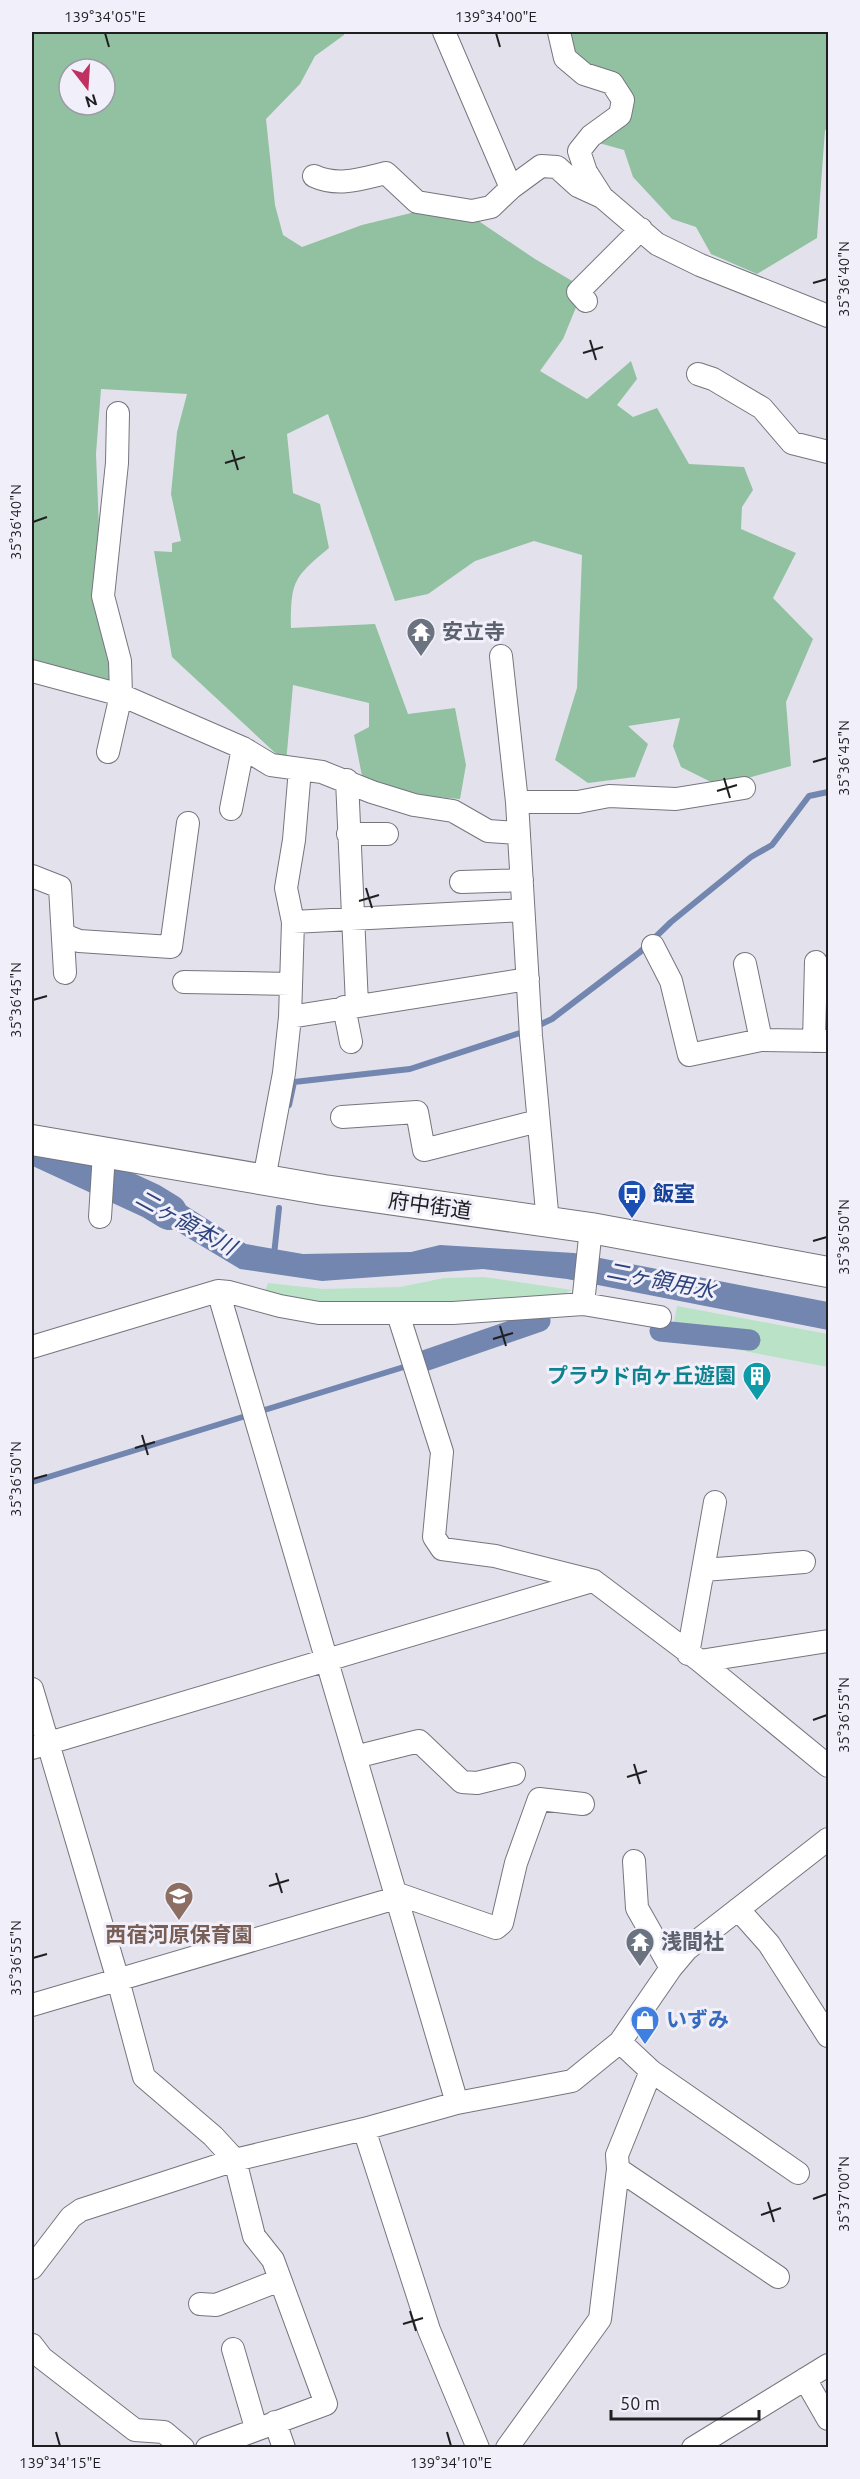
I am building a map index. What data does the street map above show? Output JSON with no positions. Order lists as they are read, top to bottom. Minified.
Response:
{"streets":{"main road":["府中街道"]},"water":["二ヶ領本川","二ヶ領用水"],"places":{"temple":["安立寺","浅間社"],"bus stop":["飯室"],"building":["プラウド向ヶ丘遊園"],"school or university":["西宿河原保育園"],"shop":["いずみ"]},"scale_bar":"50 m","north":"bottom","coordinates":["139°34'05\"E","139°34'00\"E","35°36'40\"N","35°36'45\"N","35°36'50\"N","35°36'55\"N","35°37'00\"N","139°34'15\"E","139°34'10\"E"]}
